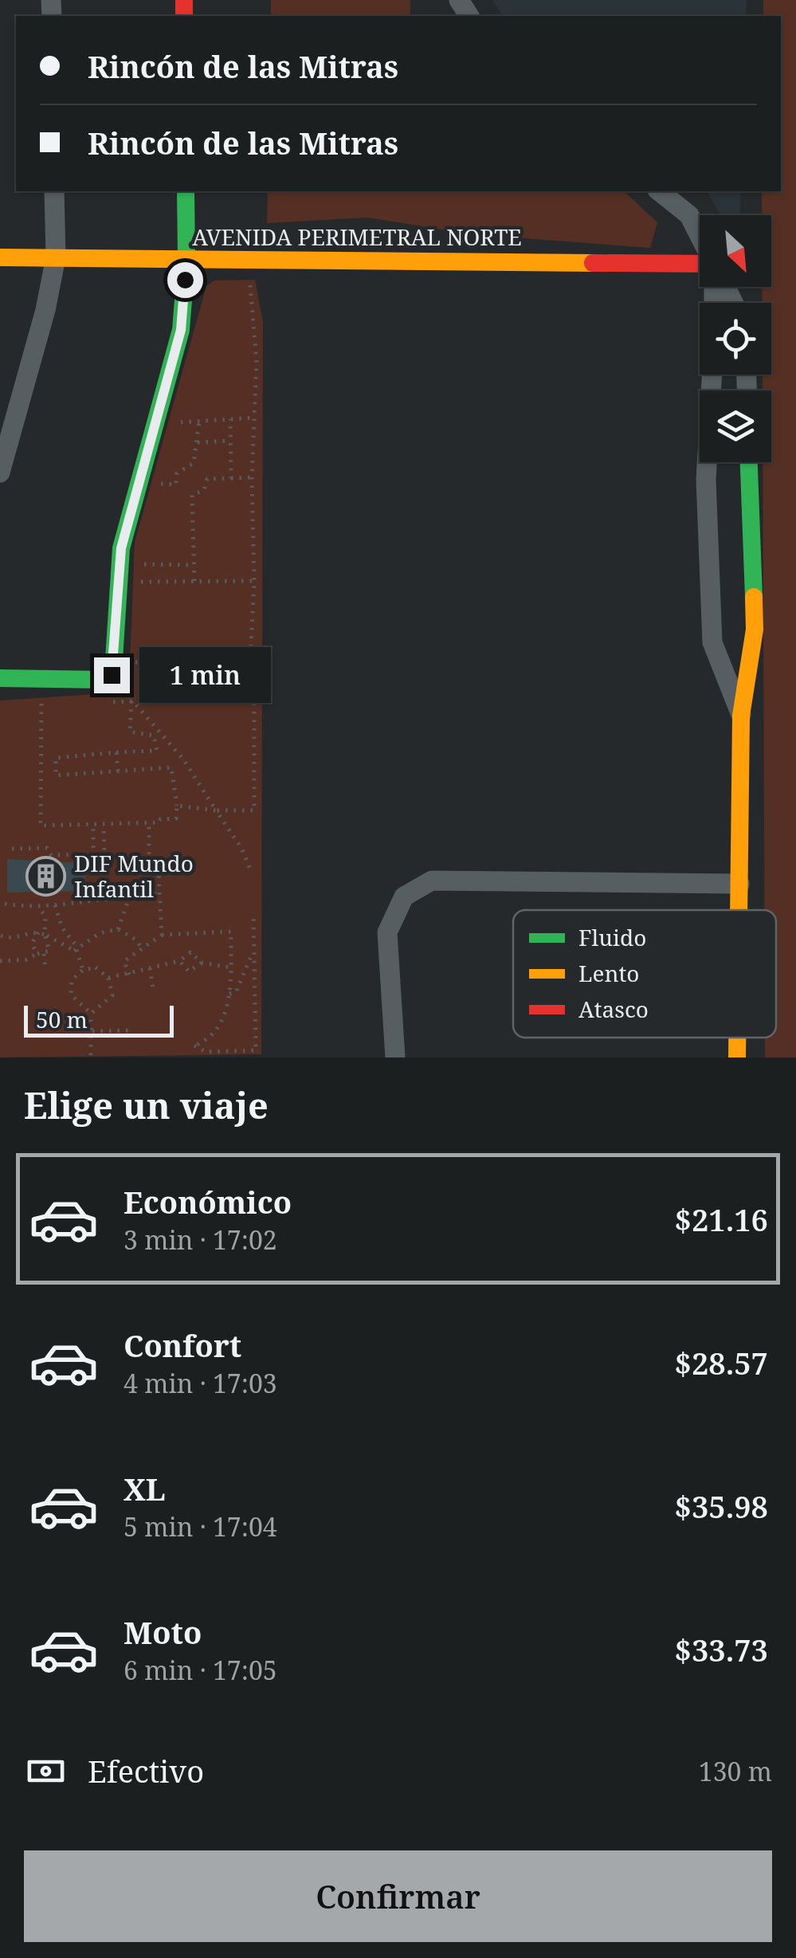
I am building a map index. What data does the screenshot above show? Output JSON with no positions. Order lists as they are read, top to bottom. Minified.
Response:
{"streets":{"street":["AVENIDA PERIMETRAL NORTE"]},"places":{"building":["DIF Mundo Infantil"]},"legend":["Fluido","Lento","Atasco"],"scale_bar":"50 m","north":"bottom right","page":{"banner":["Rincón de las Mitras","Rincón de las Mitras"],"bubble":"1 min","scale":"50 m","heading":"Elige un viaje","list":[{"name":"Económico","note":"3 min · 17:02","value":"$21.16"},{"name":"Confort","note":"4 min · 17:03","value":"$28.57"},{"name":"XL","note":"5 min · 17:04","value":"$35.98"},{"name":"Moto","note":"6 min · 17:05","value":"$33.73"}],"pay":["Efectivo","130 m"],"buttons":"Confirmar"}}
